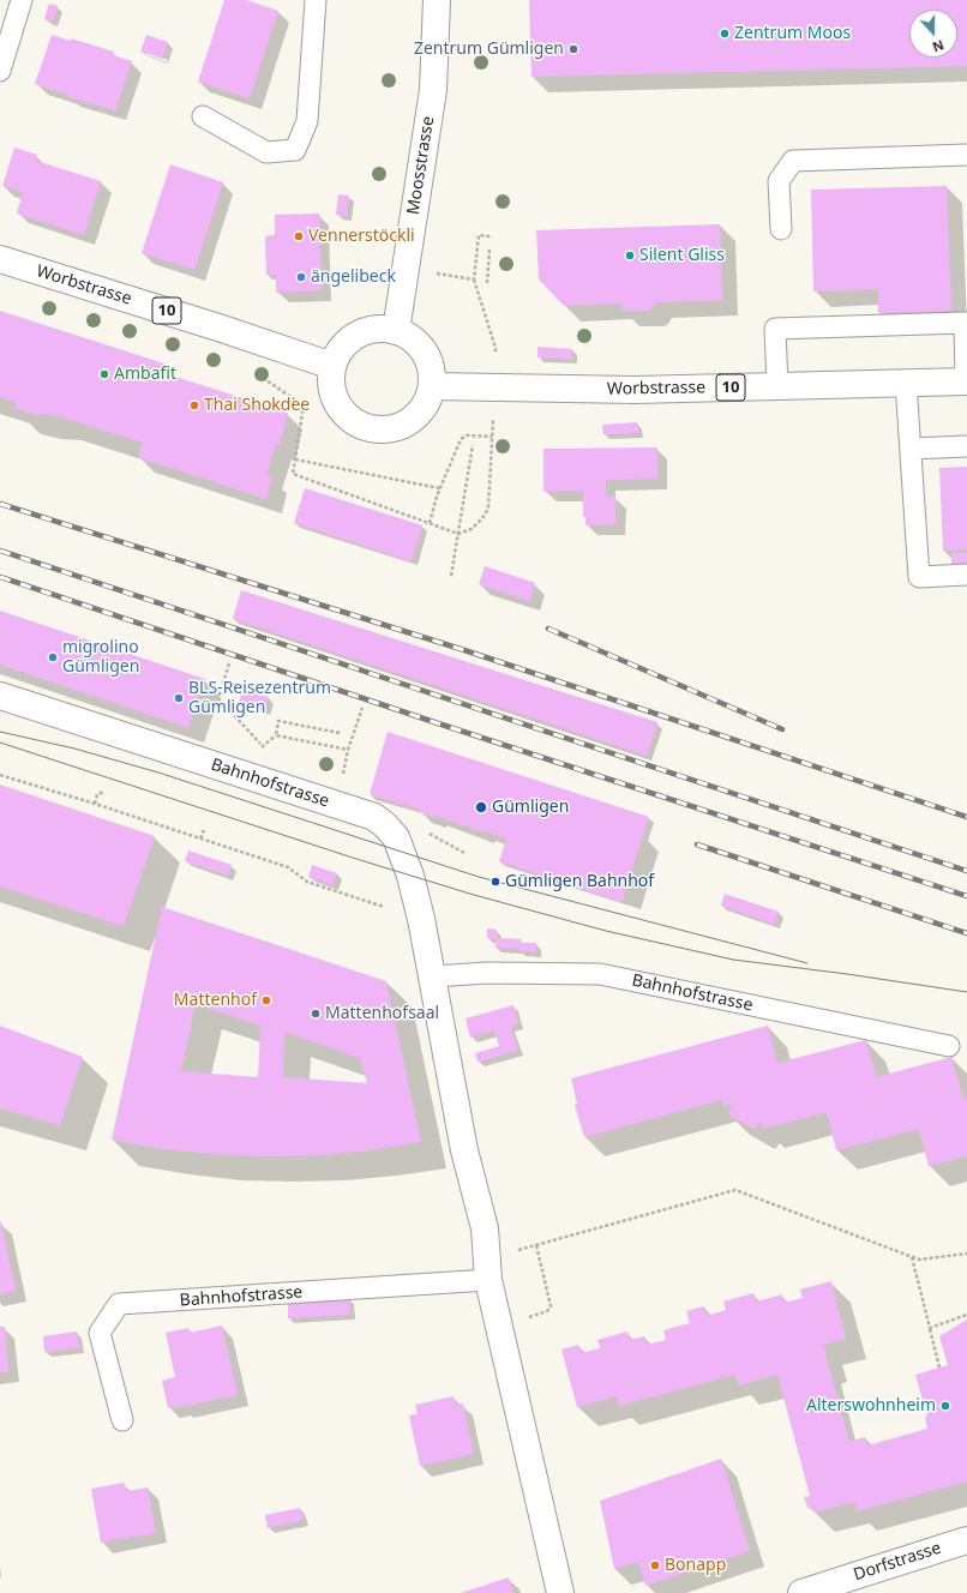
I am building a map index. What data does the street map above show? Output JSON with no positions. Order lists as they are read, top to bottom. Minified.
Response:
{"streets":{"street":["Moosstrasse","Worbstrasse","10","Bahnhofstrasse","Dorfstrasse"]},"crossings":[["Moosstrasse","Worbstrasse"]],"places":["Zentrum Moos","Zentrum Gümligen","Vennerstöckli","Silent Gliss","ängelibeck","Ambafit","Thai Shokdee","migrolino Gümligen","BLS-Reisezentrum Gümligen","Gümligen","Gümligen Bahnhof","Mattenhof","Mattenhofsaal","Alterswohnheim","Bonapp"],"north":"bottom"}
